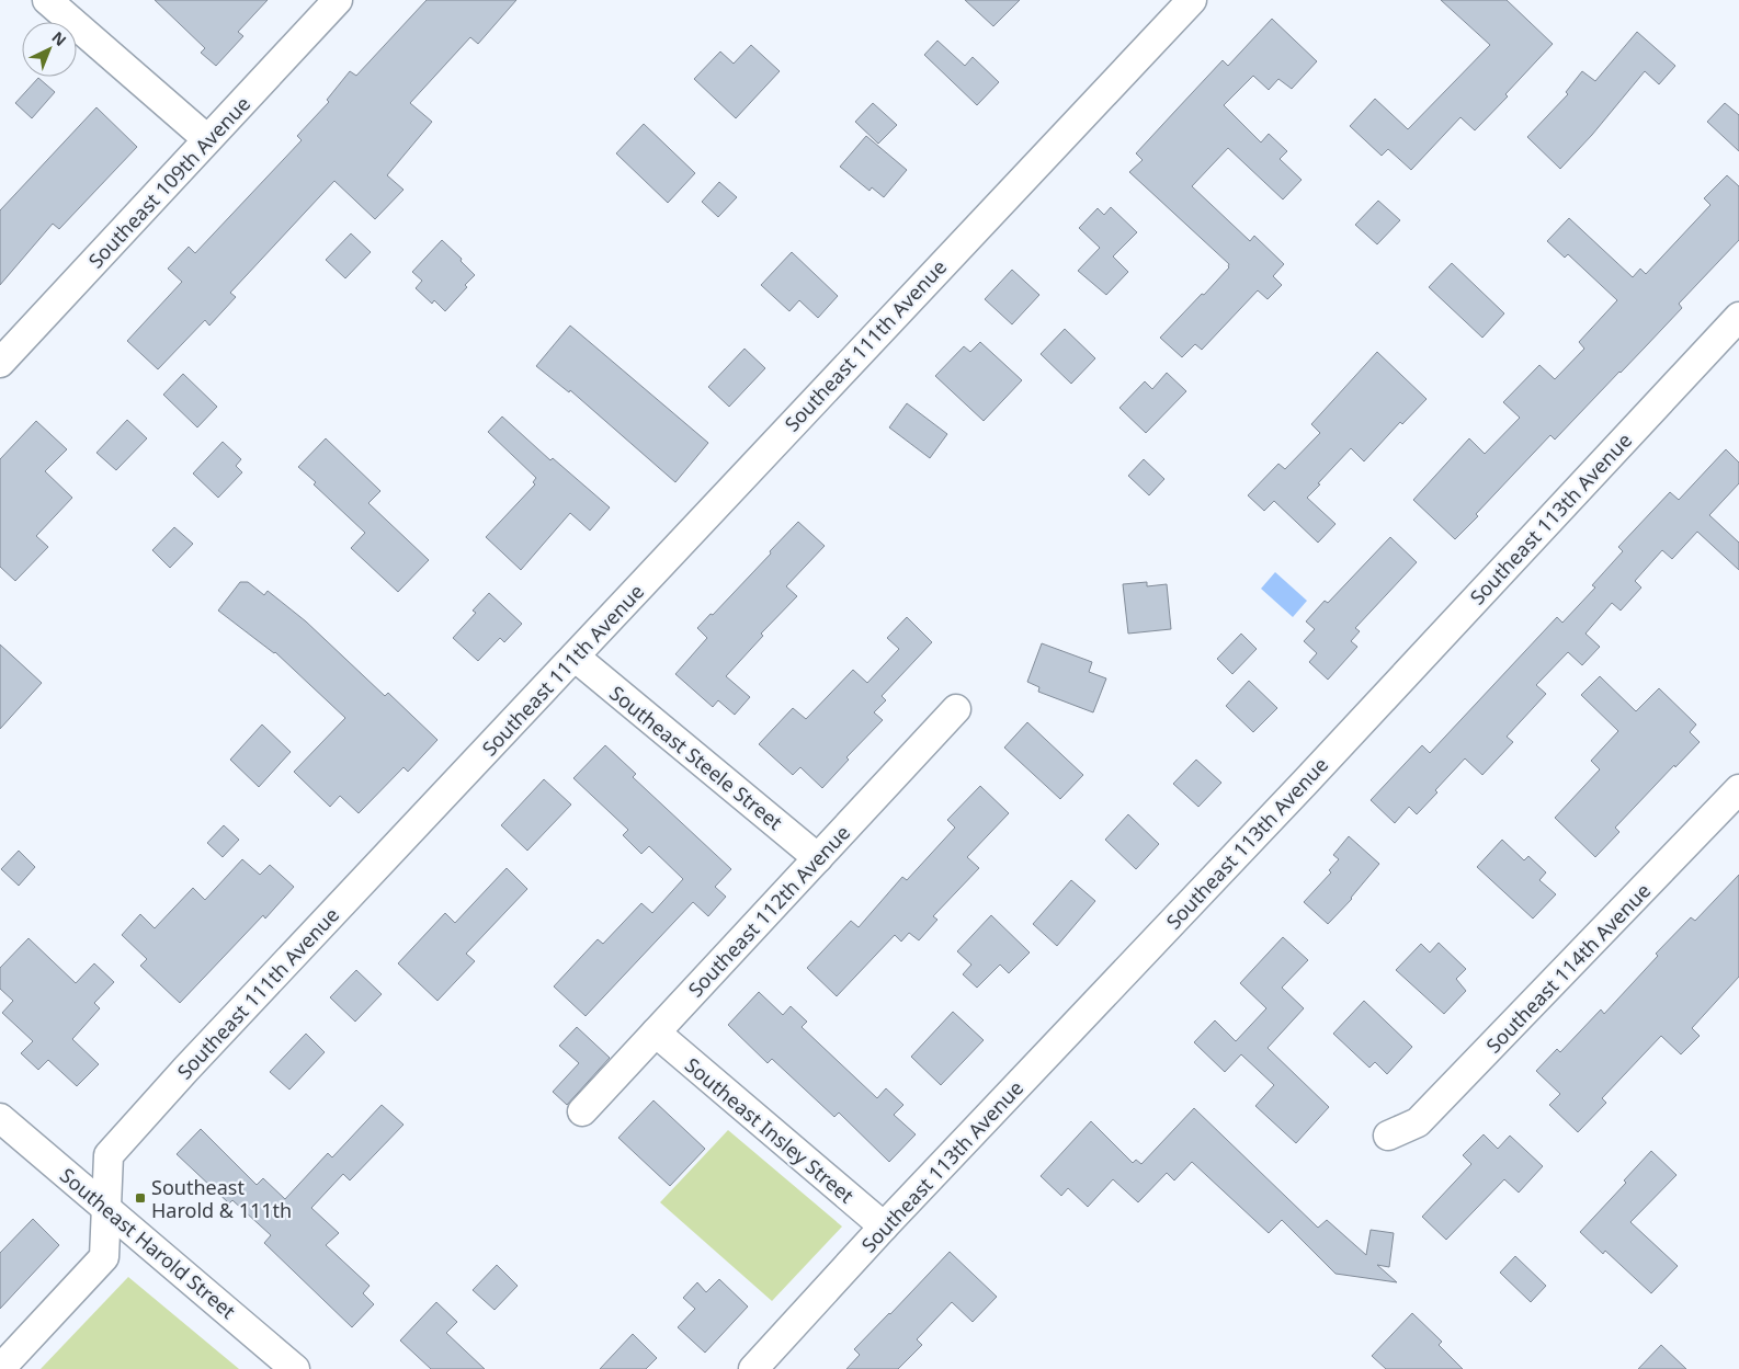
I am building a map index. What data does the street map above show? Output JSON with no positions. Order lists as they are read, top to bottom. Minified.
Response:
{"streets":{"street":["Southeast 109th Avenue","Southeast 111th Avenue","Southeast 113th Avenue","Southeast Steele Street","Southeast 112th Avenue","Southeast 114th Avenue","Southeast Insley Street","Southeast Harold Street"]},"crossings":[["Southeast 111th Avenue","Southeast Steele Street"],["Southeast 111th Avenue","Southeast Harold Street"],["Southeast 113th Avenue","Southeast Insley Street"],["Southeast Steele Street","Southeast 112th Avenue"],["Southeast 112th Avenue","Southeast Insley Street"]],"places":{"transit":["Southeast Harold & 111th"]},"north":"top right"}
